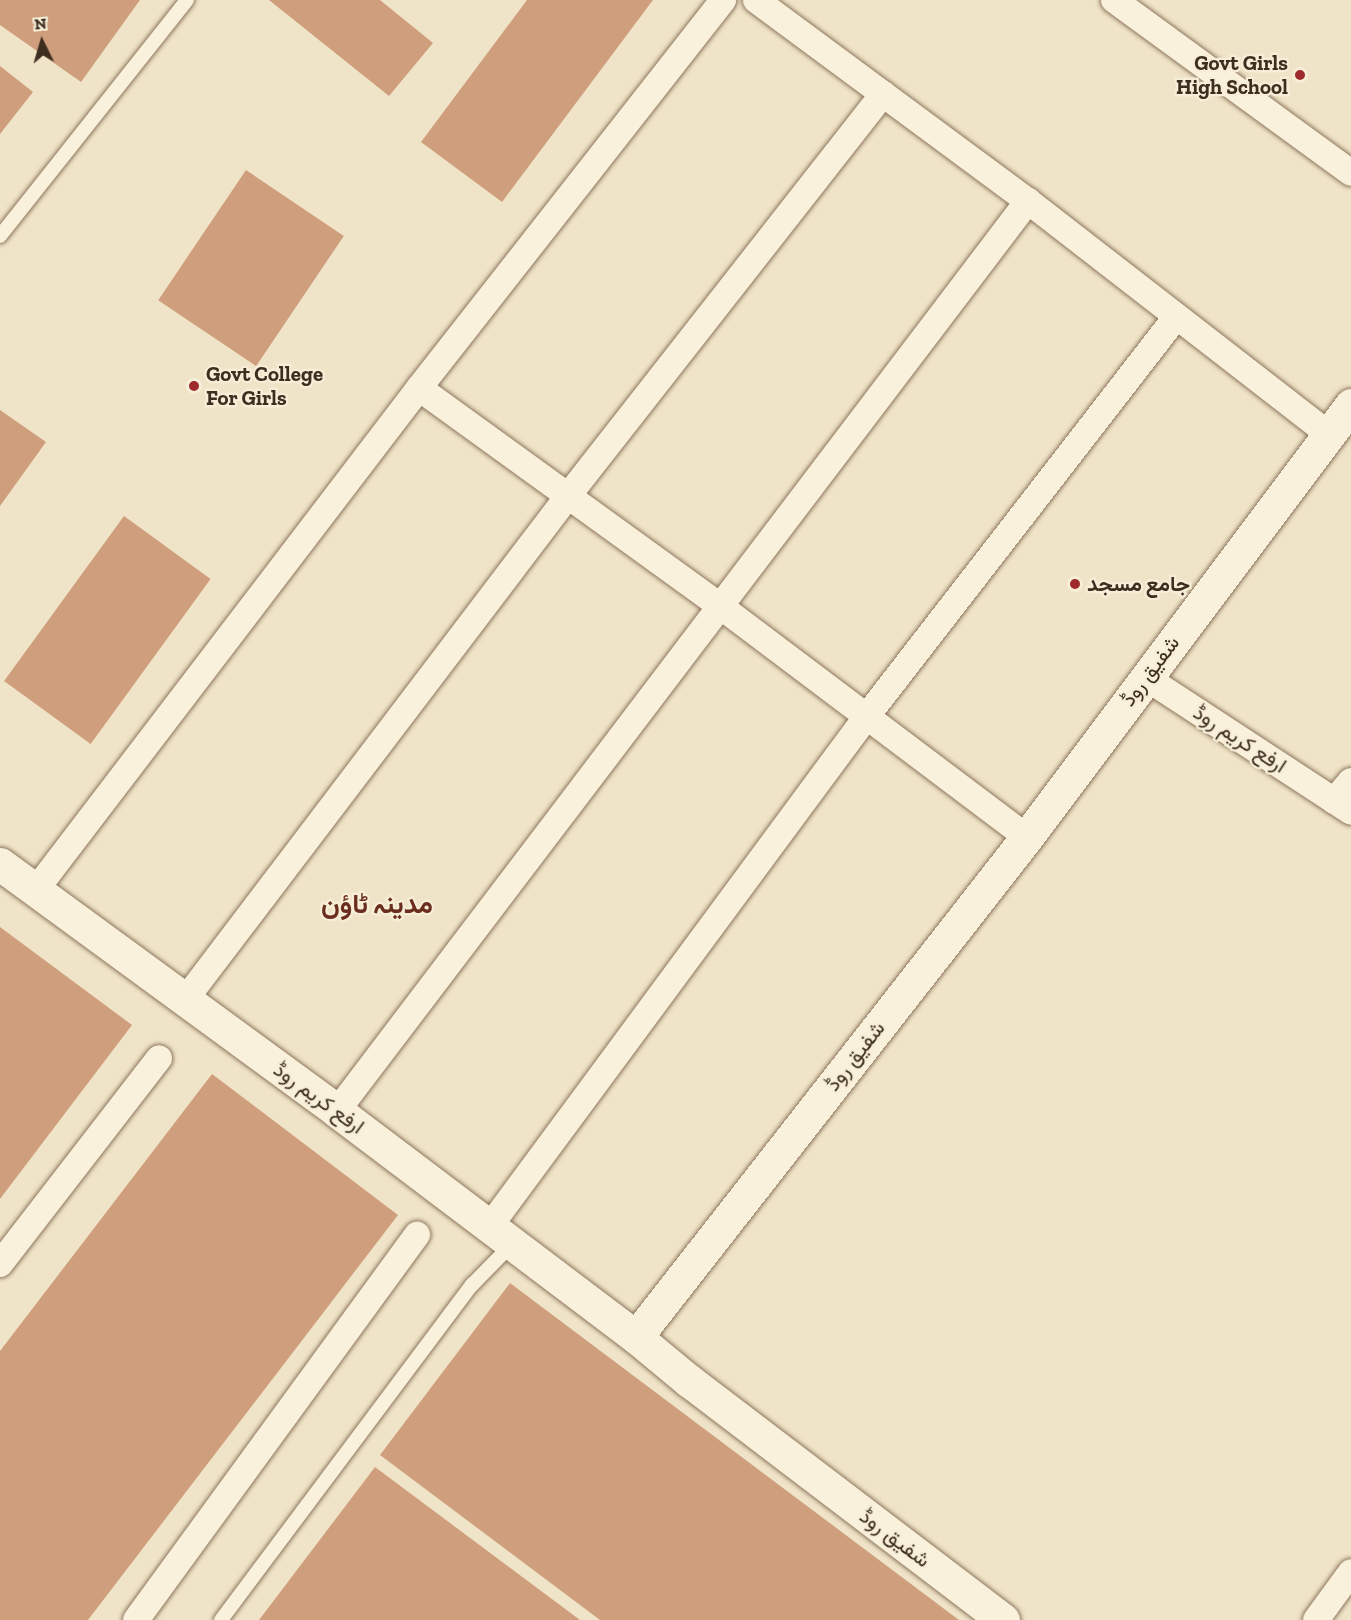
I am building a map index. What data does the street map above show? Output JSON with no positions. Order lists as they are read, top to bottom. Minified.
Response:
{"streets":{"street":["شفیق روڈ","ارفع کریم روڈ"]},"crossings":[["شفیق روڈ","ارفع کریم روڈ"]],"districts":["مدینہ ٹاؤن"],"places":["Govt Girls High School","Govt College For Girls","جامع مسجد"],"north":"top"}
